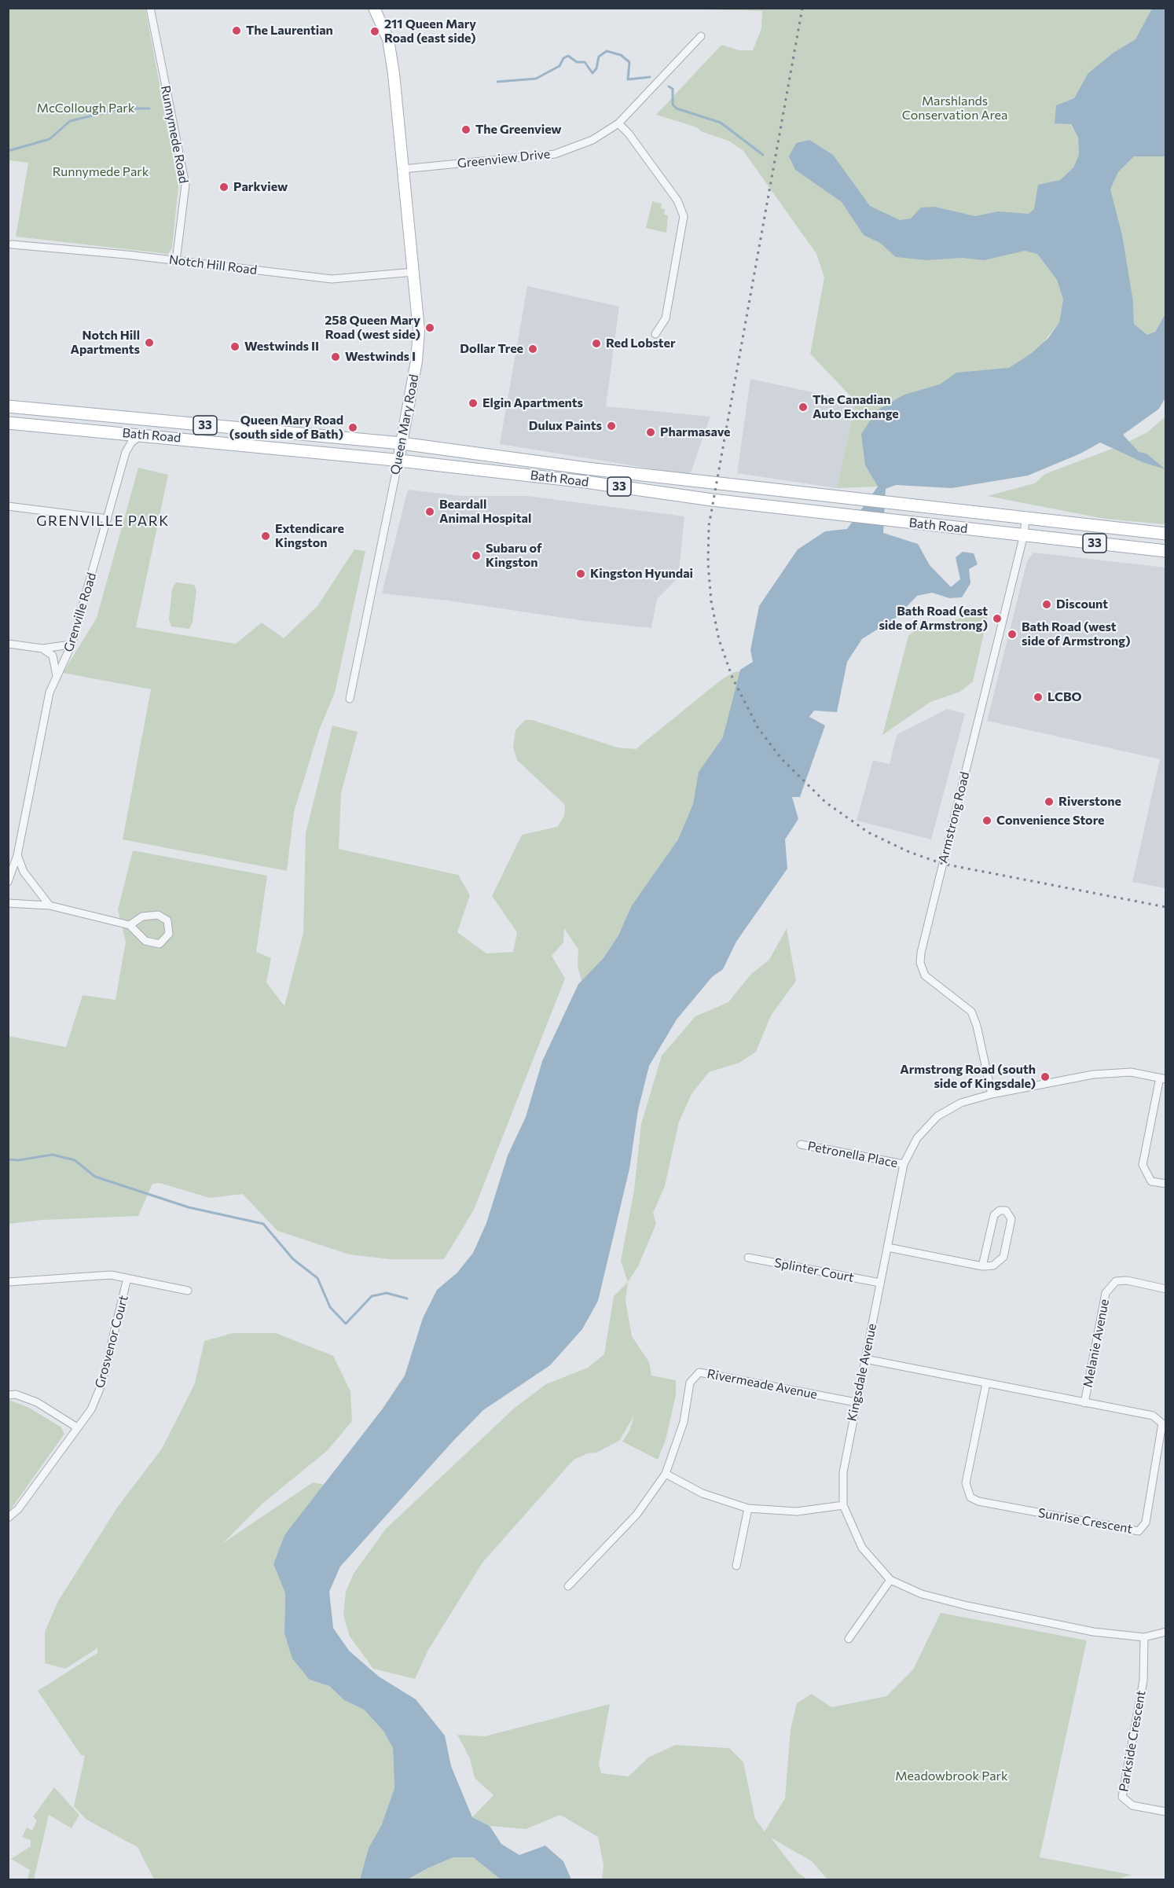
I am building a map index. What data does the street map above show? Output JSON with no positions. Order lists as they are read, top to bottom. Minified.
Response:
{"streets":{"main road":["33","Bath Road"],"street":["Runnymede Road","Greenview Drive","Notch Hill Road","Queen Mary Road","Grenville Road","Armstrong Road","Petronella Place","Splinter Court","Grosvenor Court","Melanie Avenue","Kingsdale Avenue","Rivermeade Avenue","Sunrise Crescent","Parkside Crescent"]},"crossings":[["Runnymede Road","Notch Hill Road"],["Greenview Drive","Queen Mary Road"],["Notch Hill Road","Queen Mary Road"],["Queen Mary Road","Bath Road"],["Bath Road","Grenville Road"],["Bath Road","Armstrong Road"],["Armstrong Road","Kingsdale Avenue"],["Petronella Place","Kingsdale Avenue"],["Splinter Court","Kingsdale Avenue"],["Melanie Avenue","Sunrise Crescent"],["Kingsdale Avenue","Rivermeade Avenue"],["Kingsdale Avenue","Sunrise Crescent"],["Kingsdale Avenue","Parkside Crescent"]],"districts":["GRENVILLE PARK"],"parks":["Marshlands Conservation Area","McCollough Park","Runnymede Park","Meadowbrook Park"],"places":["The Laurentian","211 Queen Mary Road (east side)","The Greenview","Parkview","258 Queen Mary Road (west side)","Notch Hill Apartments","Red Lobster","Westwinds II","Dollar Tree","Westwinds I","Elgin Apartments","The Canadian Auto Exchange","Dulux Paints","Queen Mary Road (south side of Bath)","Pharmasave","Beardall Animal Hospital","Extendicare Kingston","Subaru of Kingston","Kingston Hyundai","Discount","Bath Road (east side of Armstrong)","Bath Road (west side of Armstrong)","LCBO","Riverstone","Convenience Store","Armstrong Road (south side of Kingsdale)"]}
